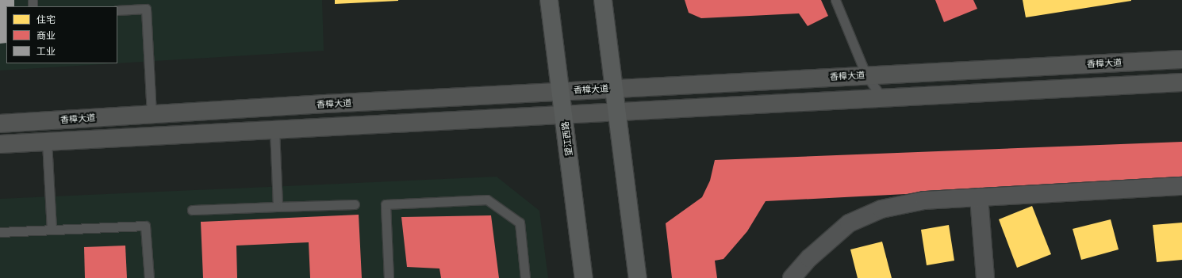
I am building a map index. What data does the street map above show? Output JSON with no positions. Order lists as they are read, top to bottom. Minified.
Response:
{"streets":{"main road":["香樟大道","望江西路"]},"crossings":[["香樟大道","望江西路"]],"legend":["住宅","商业","工业"]}
